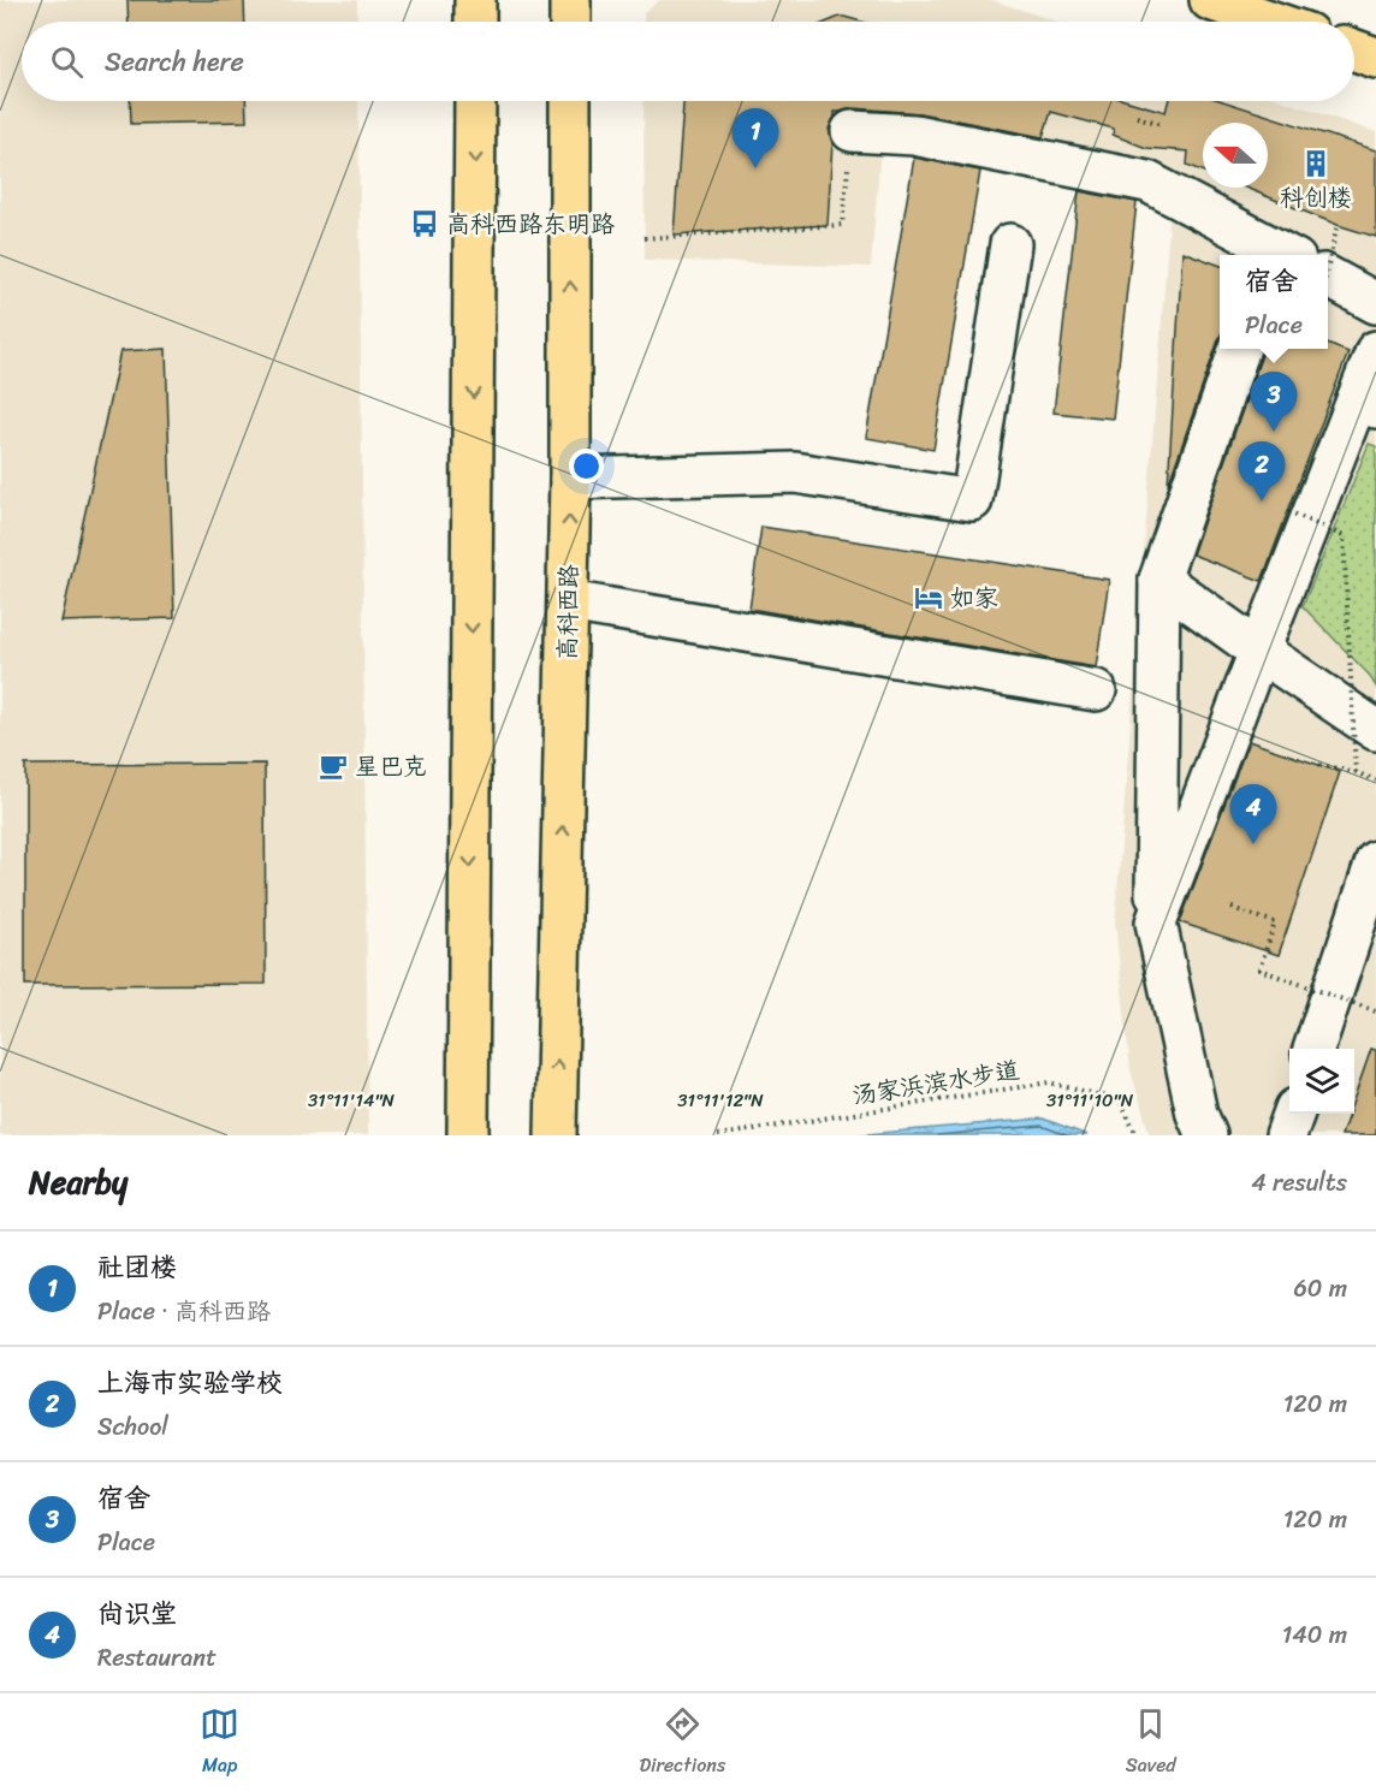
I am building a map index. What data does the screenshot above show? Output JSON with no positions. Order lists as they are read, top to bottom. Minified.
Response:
{"streets":{"main road":["高科西路"],"path":["汤家浜滨水步道"]},"places":{"building":["科创楼"],"bus stop":["高科西路东明路"],"hotel":["如家"],"cafe":["星巴克"]},"north":"left","page":{"search":"Search here","pins":["1","3","2","4"],"popup":["宿舍","Place"],"heading":["Nearby","4 results"],"list":[{"mark":"1","name":"社团楼","note":"Place · 高科西路","value":"60 m"},{"mark":"2","name":"上海市实验学校","note":"School","value":"120 m"},{"mark":"3","name":"宿舍","note":"Place","value":"120 m"},{"mark":"4","name":"尚识堂","note":"Restaurant","value":"140 m"}],"nav":["Map","Directions","Saved"]},"coordinates":["31°11'14\"N","31°11'12\"N","31°11'10\"N"]}
